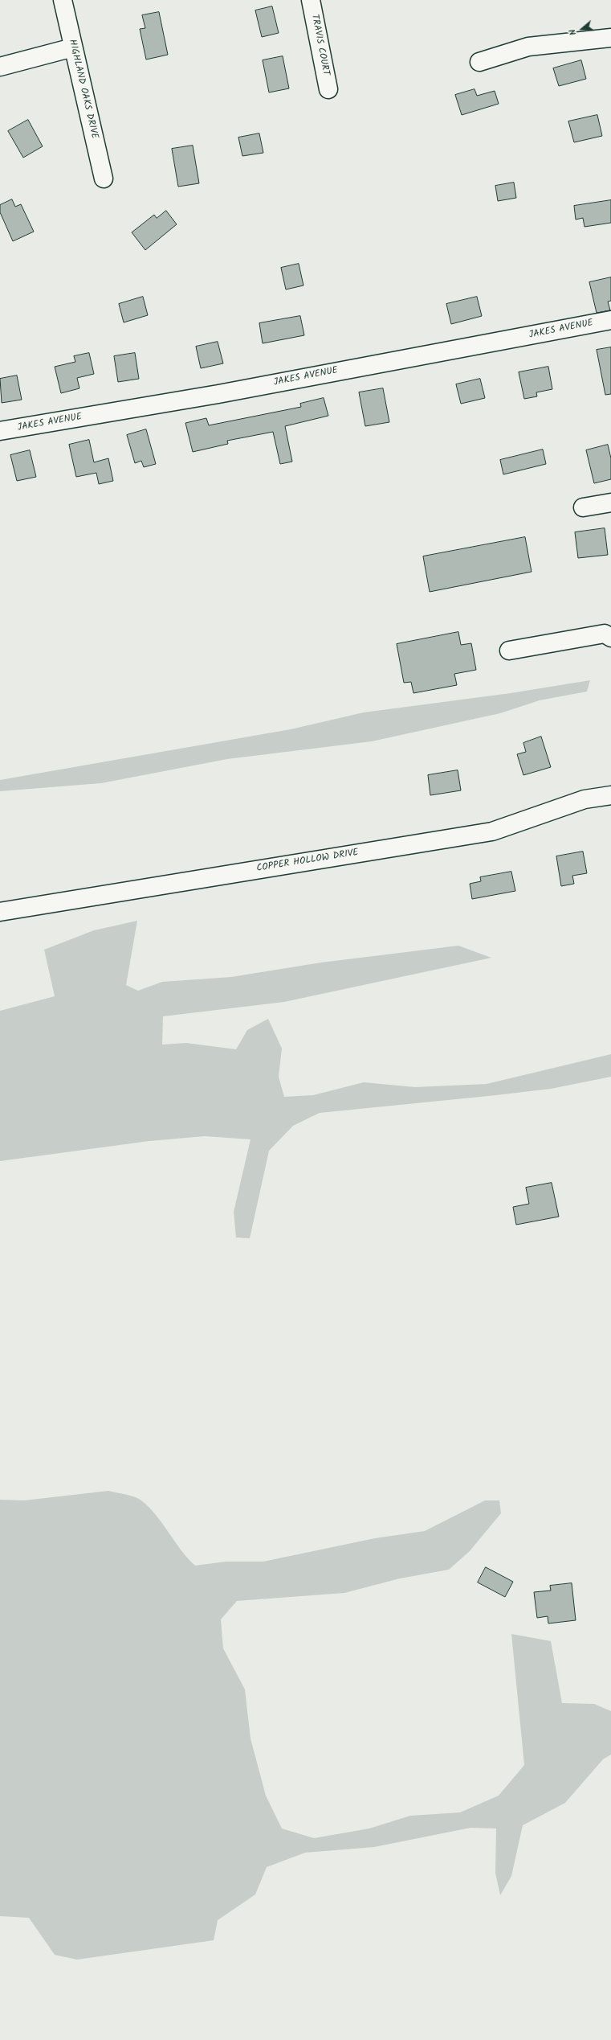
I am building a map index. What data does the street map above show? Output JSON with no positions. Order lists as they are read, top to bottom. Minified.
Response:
{"streets":{"street":["TRAVIS COURT","HIGHLAND OAKS DRIVE","JAKES AVENUE","COPPER HOLLOW DRIVE"]},"north":"left"}
